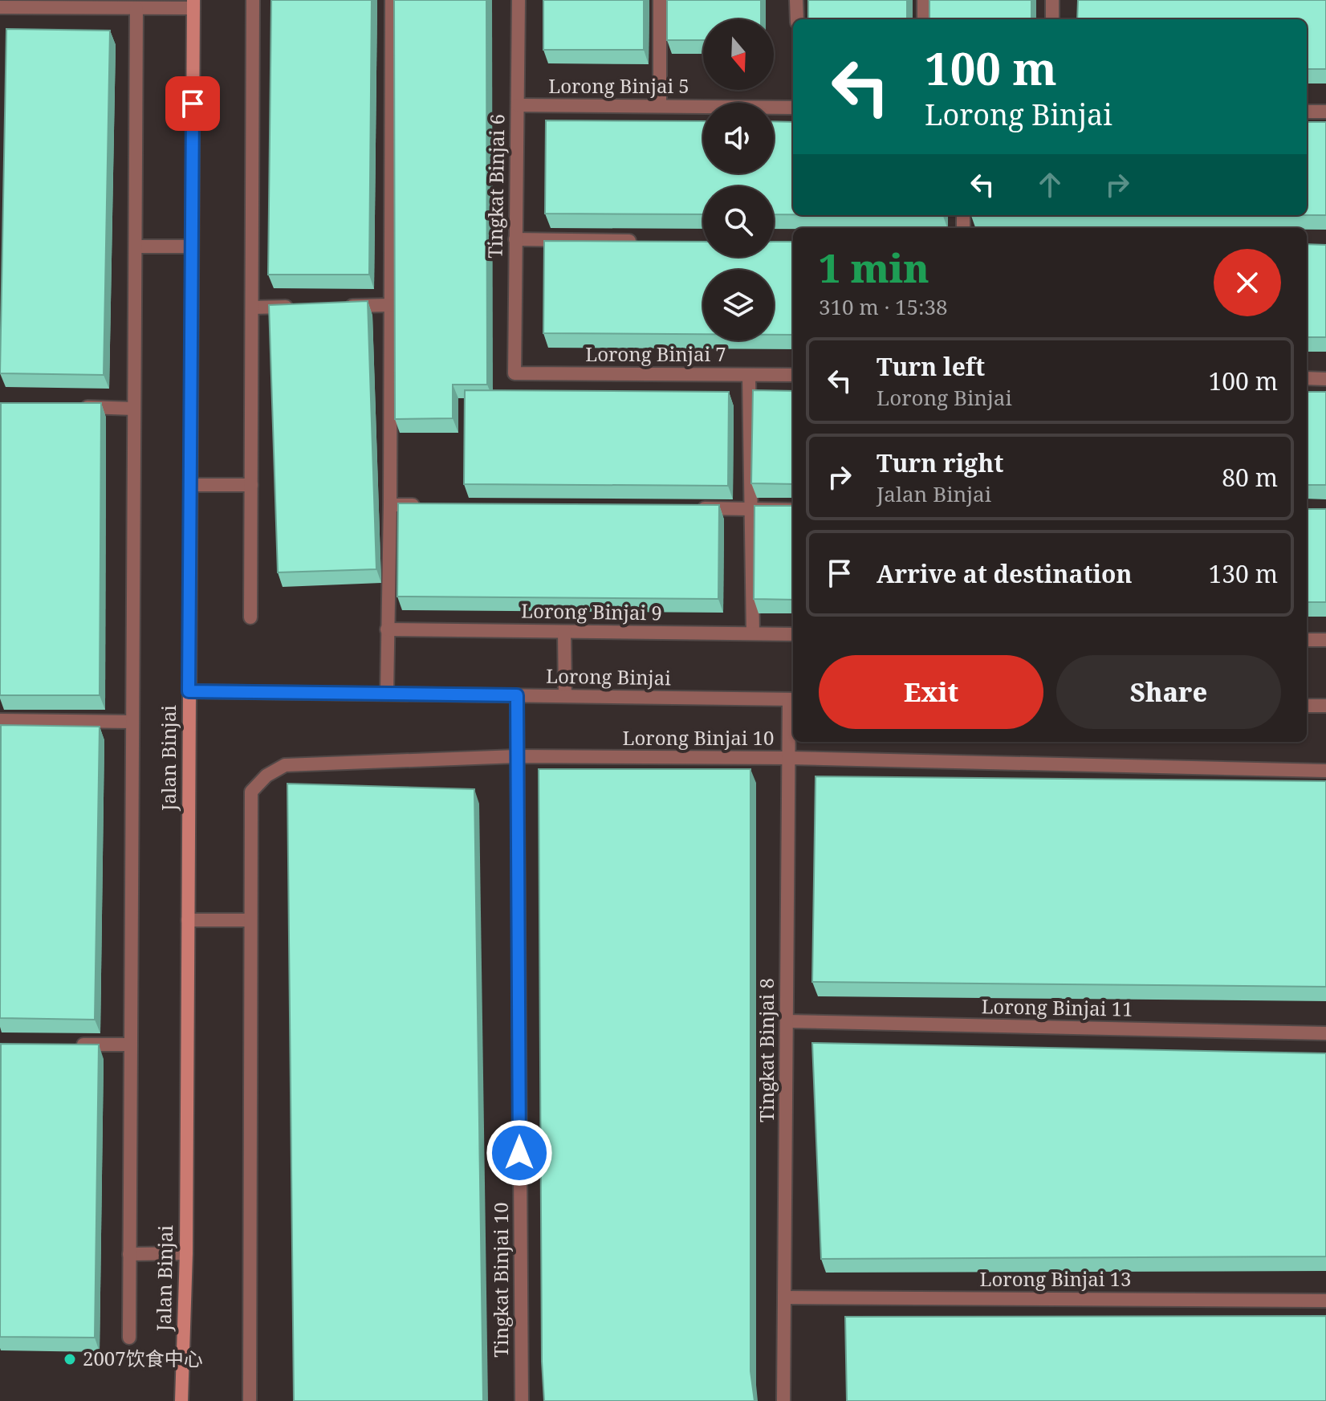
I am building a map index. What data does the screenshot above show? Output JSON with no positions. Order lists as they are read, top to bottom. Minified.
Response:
{"streets":{"street":["Lorong Binjai 5","Tingkat Binjai 6","Lorong Binjai 7","Lorong Binjai 9","Lorong Binjai","Lorong Binjai 10","Jalan Binjai","Lorong Binjai 11","Tingkat Binjai 8","Tingkat Binjai 10","Lorong Binjai 13"]},"crossings":[["Lorong Binjai 5","Tingkat Binjai 6"],["Tingkat Binjai 6","Lorong Binjai 7"],["Lorong Binjai","Jalan Binjai"],["Lorong Binjai","Tingkat Binjai 8"],["Lorong Binjai","Tingkat Binjai 10"],["Lorong Binjai 10","Tingkat Binjai 8"],["Lorong Binjai 10","Tingkat Binjai 10"],["Lorong Binjai 11","Tingkat Binjai 8"],["Tingkat Binjai 8","Lorong Binjai 13"]],"places":["2007饮食中心"],"north":"bottom","page":{"turn":["100 m","Lorong Binjai"],"heading":["1 min","310 m · 15:38"],"list":[{"name":"Turn left","note":"Lorong Binjai","value":"100 m"},{"name":"Turn right","note":"Jalan Binjai","value":"80 m"},{"name":"Arrive at destination","value":"130 m"}],"buttons":["Exit","Share"]}}
